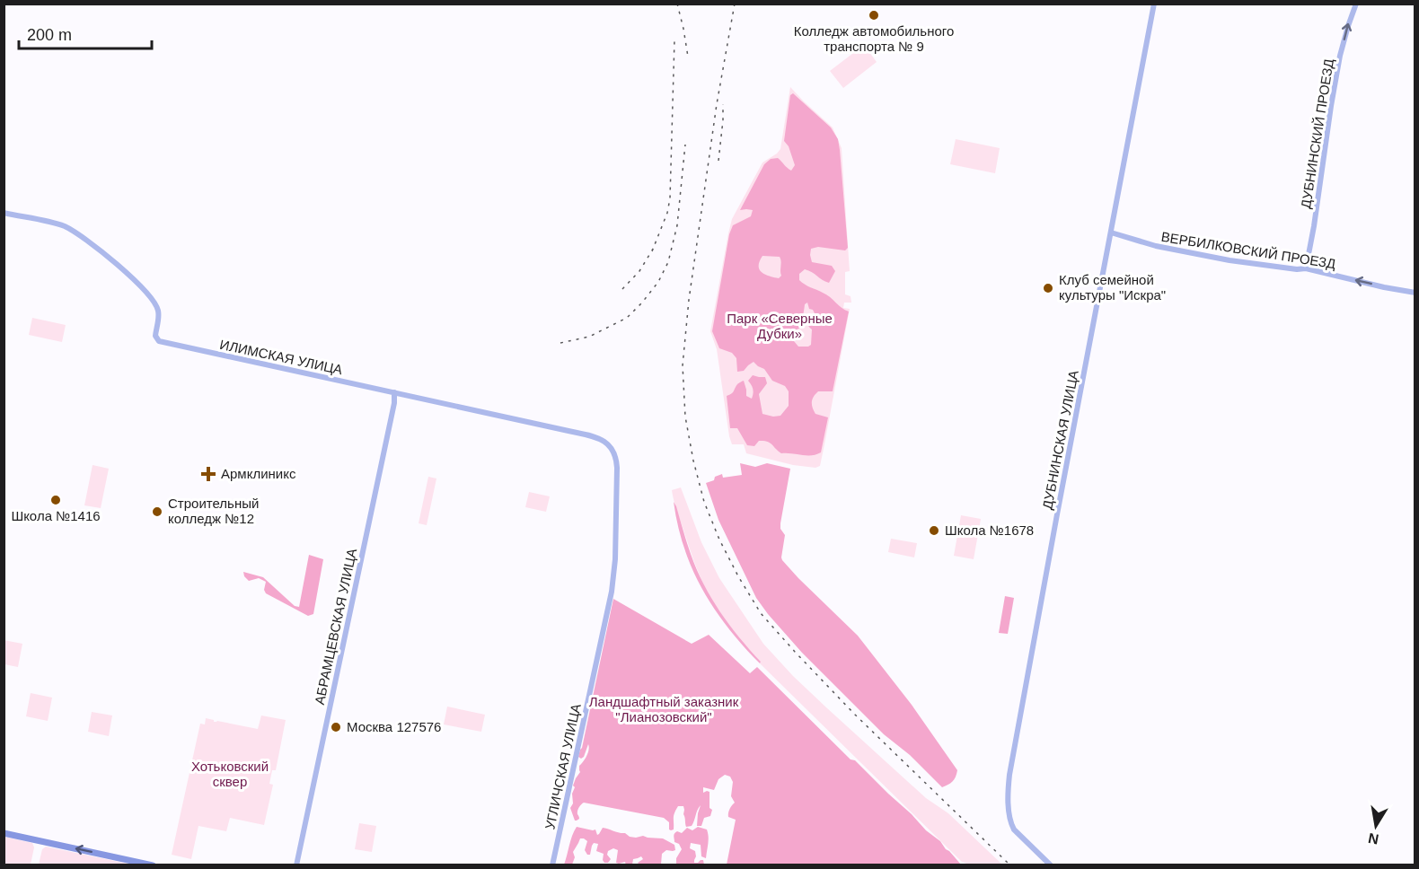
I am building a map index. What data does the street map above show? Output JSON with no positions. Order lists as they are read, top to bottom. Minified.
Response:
{"streets":{"street":["ДУБНИНСКИЙ ПРОЕЗД","ВЕРБИЛКОВСКИЙ ПРОЕЗД","ИЛИМСКАЯ УЛИЦА","ДУБНИНСКАЯ УЛИЦА","АБРАМЦЕВСКАЯ УЛИЦА","УГЛИЧСКАЯ УЛИЦА"]},"crossings":[["ДУБНИНСКИЙ ПРОЕЗД","ВЕРБИЛКОВСКИЙ ПРОЕЗД"],["ВЕРБИЛКОВСКИЙ ПРОЕЗД","ДУБНИНСКАЯ УЛИЦА"],["ИЛИМСКАЯ УЛИЦА","АБРАМЦЕВСКАЯ УЛИЦА"],["ИЛИМСКАЯ УЛИЦА","УГЛИЧСКАЯ УЛИЦА"]],"one_way":["ДУБНИНСКИЙ ПРОЕЗД","ВЕРБИЛКОВСКИЙ ПРОЕЗД"],"parks":["Парк «Северные Дубки»","Ландшафтный заказник \"Лианозовский\"","Хотьковский сквер"],"places":{"other":["Колледж автомобильного транспорта № 9","Клуб семейной культуры \"Искра\"","Школа №1416","Строительный колледж №12","Школа №1678","Москва 127576"],"health":["Армклиникс"]},"scale_bar":"200 m","north":"bottom"}
